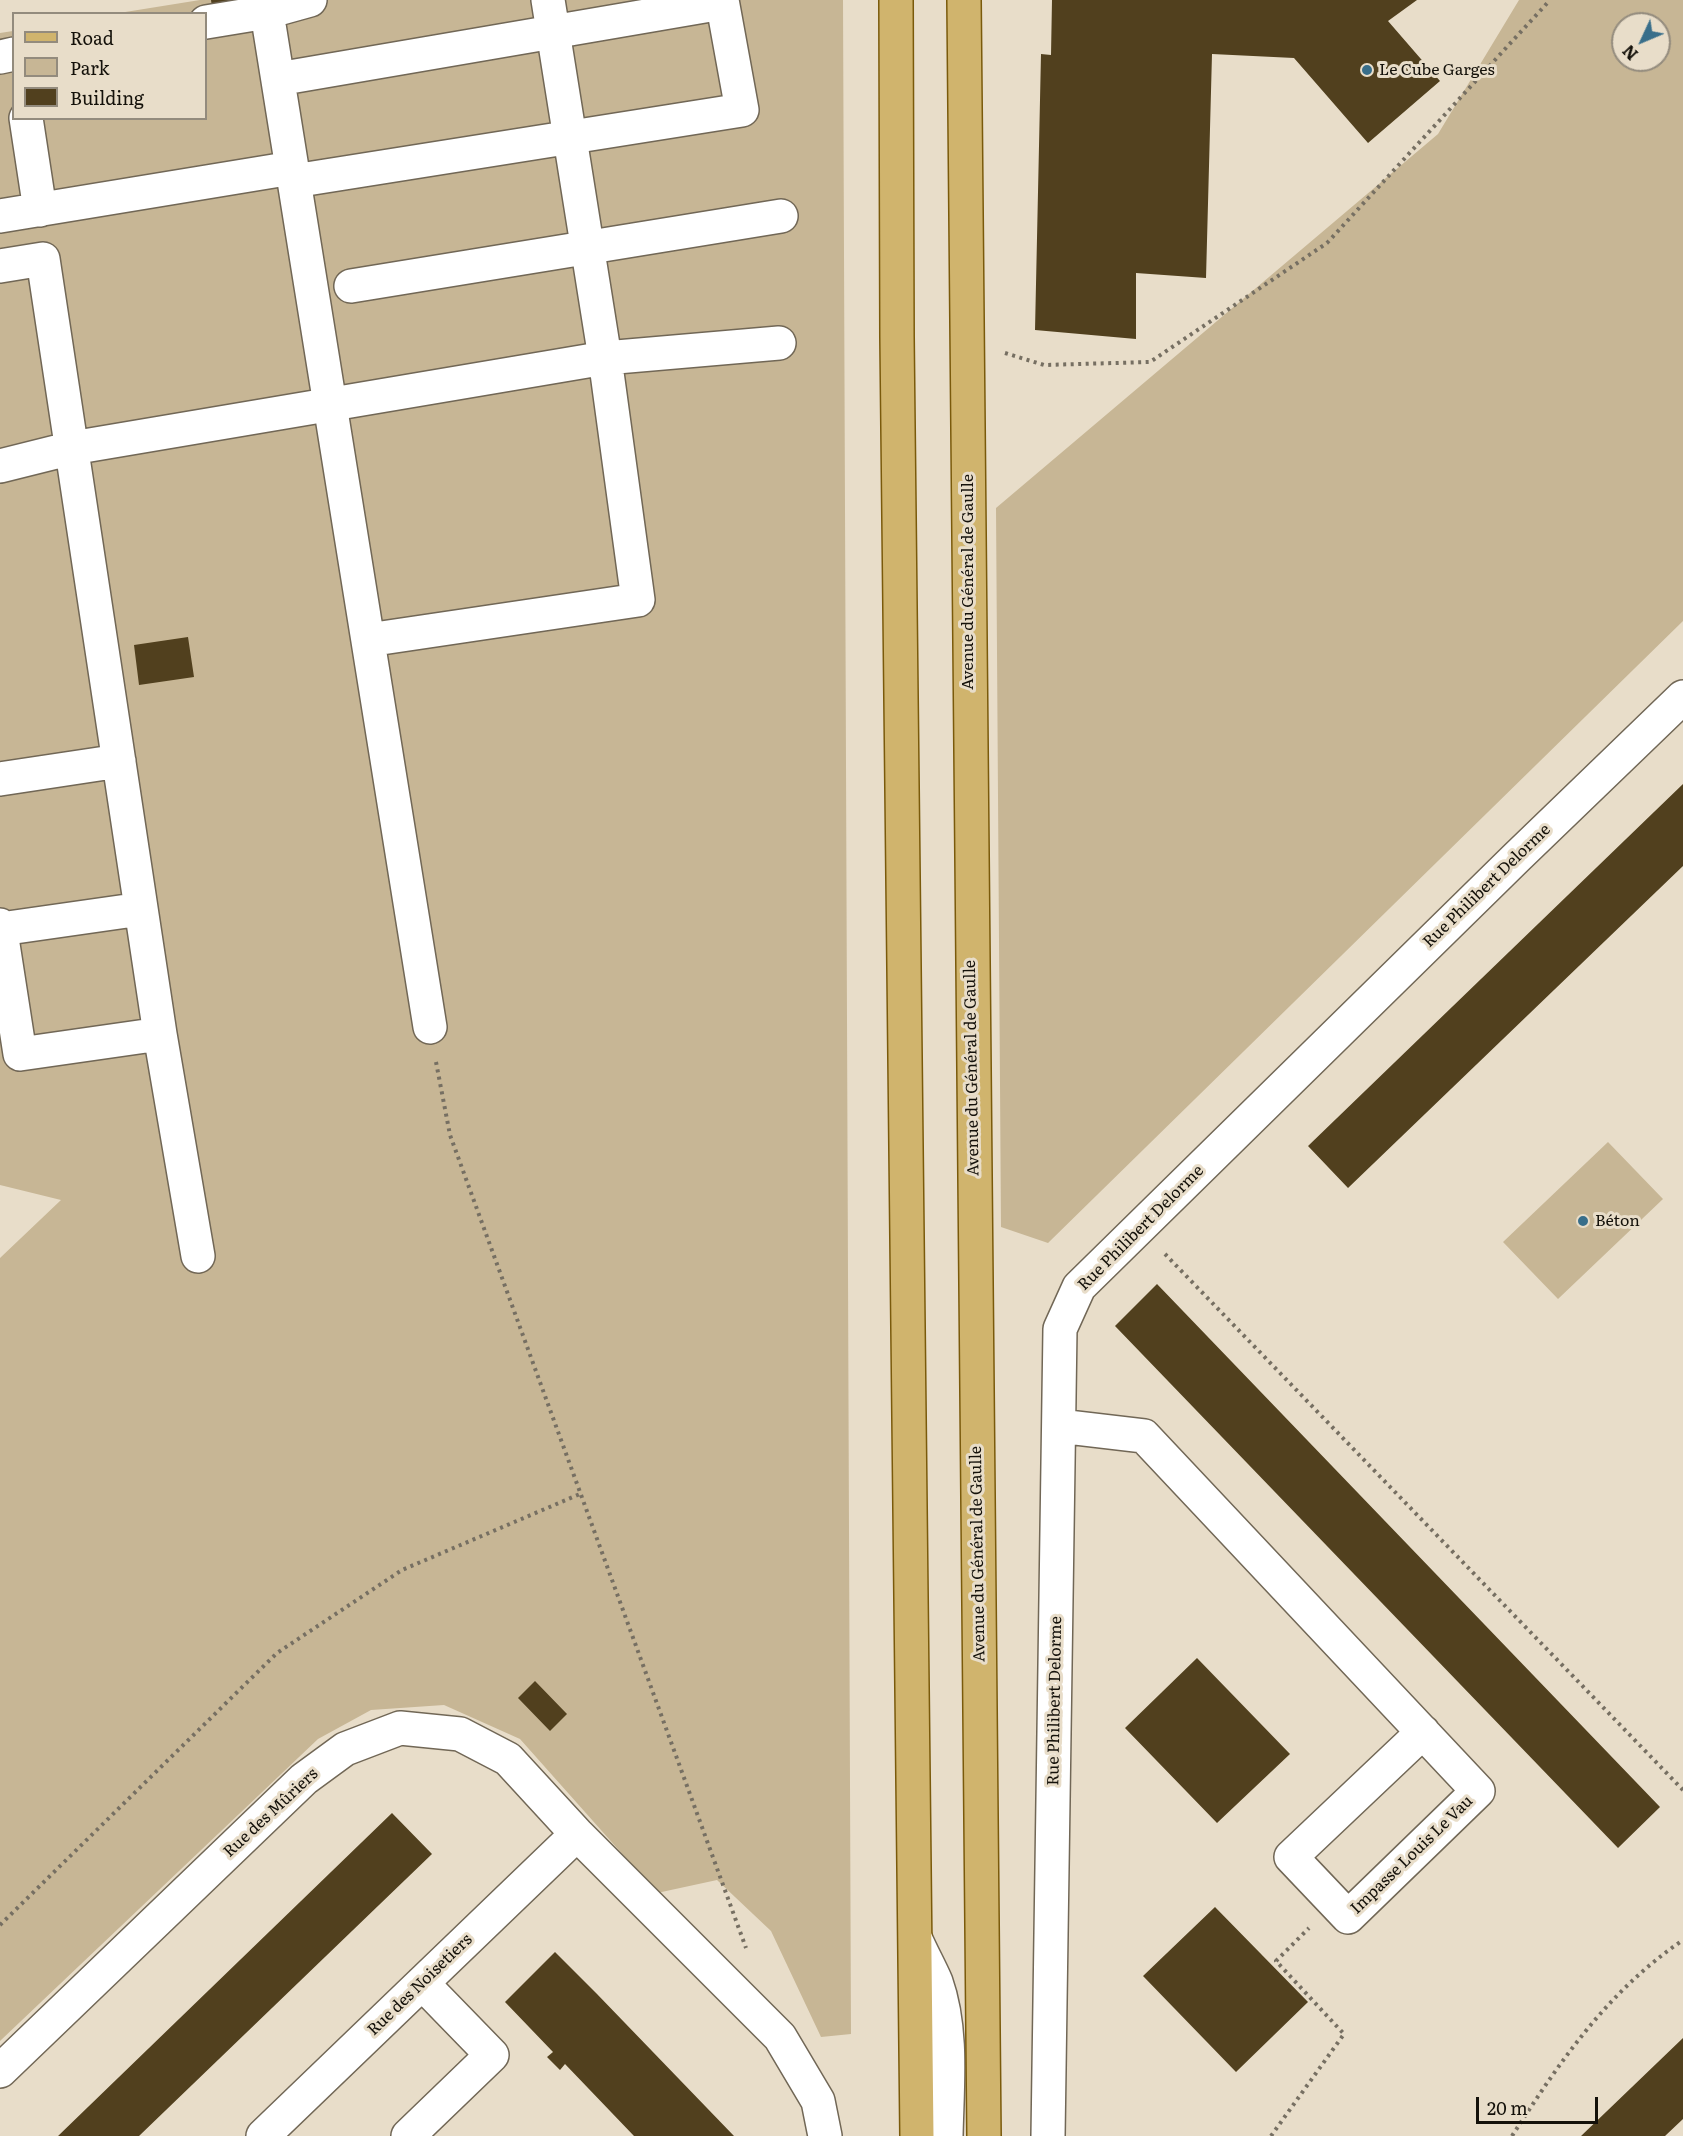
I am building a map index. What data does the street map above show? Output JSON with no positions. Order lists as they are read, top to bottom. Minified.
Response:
{"streets":{"main road":["Avenue du Général de Gaulle"],"street":["Rue Philibert Delorme","Rue des Mûriers","Impasse Louis Le Vau","Rue des Noisetiers"]},"crossings":[["Rue Philibert Delorme","Impasse Louis Le Vau"],["Rue des Mûriers","Rue des Noisetiers"]],"places":["Le Cube Garges","Béton"],"legend":["Road","Park","Building"],"scale_bar":"20 m","north":"bottom left"}
